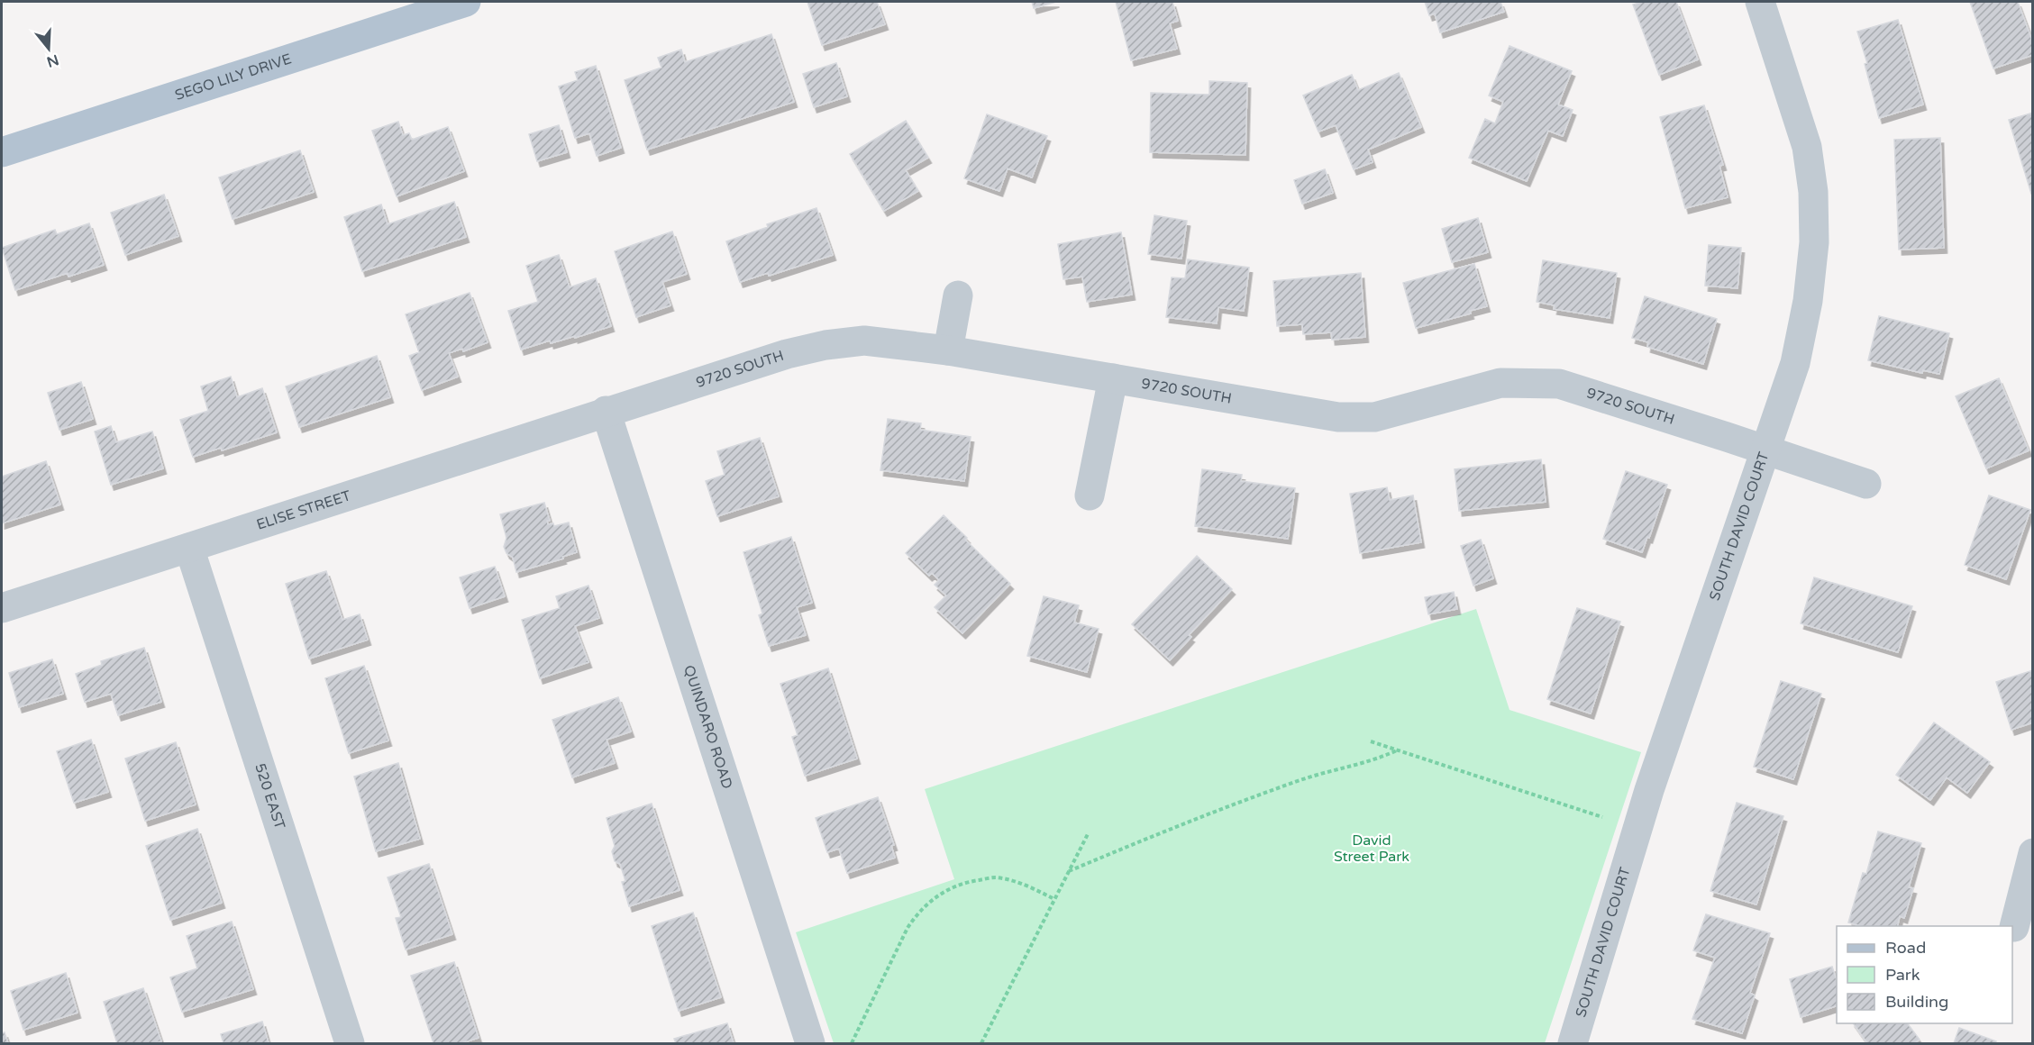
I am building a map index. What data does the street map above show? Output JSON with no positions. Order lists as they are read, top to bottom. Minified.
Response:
{"streets":{"main road":["SEGO LILY DRIVE"],"street":["9720 SOUTH","ELISE STREET","SOUTH DAVID COURT","QUINDARO ROAD","520 EAST"]},"crossings":[["9720 SOUTH","ELISE STREET"],["9720 SOUTH","SOUTH DAVID COURT"],["9720 SOUTH","QUINDARO ROAD"],["ELISE STREET","QUINDARO ROAD"],["ELISE STREET","520 EAST"]],"parks":["David Street Park"],"legend":["Road","Park","Building"],"north":"bottom"}
